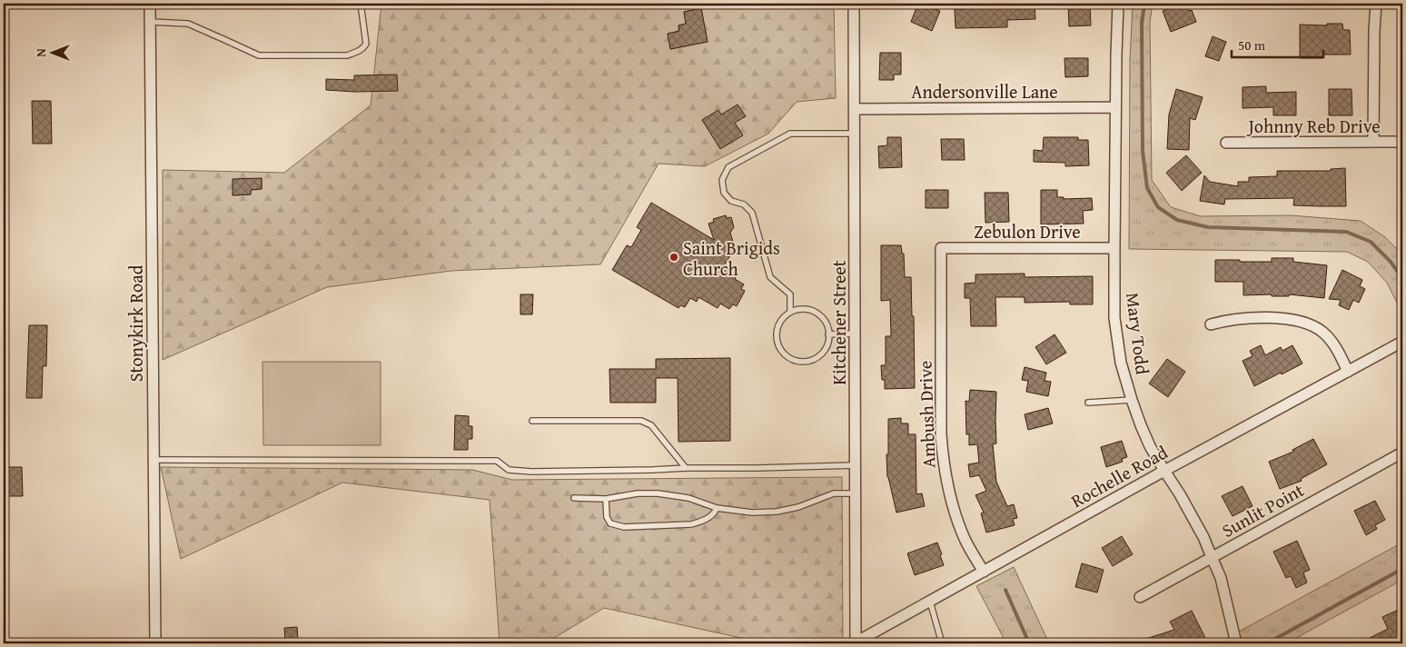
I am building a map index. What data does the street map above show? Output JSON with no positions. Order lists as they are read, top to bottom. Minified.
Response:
{"streets":{"street":["Andersonville Lane","Johnny Reb Drive","Zebulon Drive","Kitchener Street","Stonykirk Road","Mary Todd","Ambush Drive","Rochelle Road","Sunlit Point"]},"crossings":[["Andersonville Lane","Kitchener Street"],["Andersonville Lane","Mary Todd"],["Zebulon Drive","Mary Todd"],["Zebulon Drive","Ambush Drive"],["Kitchener Street","Rochelle Road"],["Mary Todd","Rochelle Road"],["Mary Todd","Sunlit Point"],["Ambush Drive","Rochelle Road"]],"places":["Saint Brigids Church"],"scale_bar":"50 m","north":"left"}
